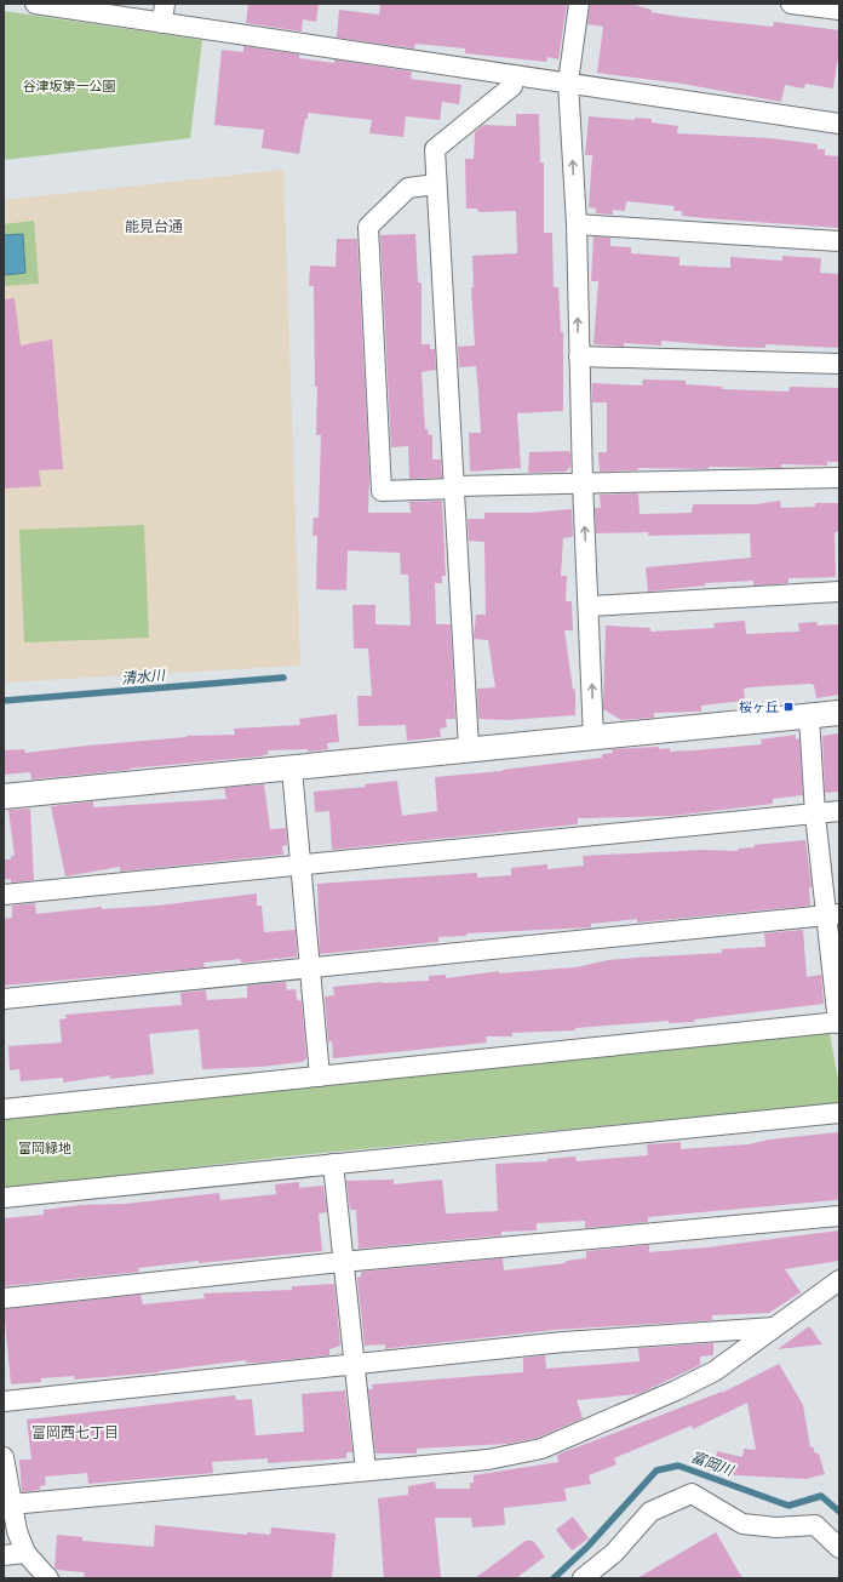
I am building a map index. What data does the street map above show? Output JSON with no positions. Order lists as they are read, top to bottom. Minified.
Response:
{"districts":["能見台通","富岡西七丁目"],"water":["清水川","富岡川"],"parks":["谷津坂第一公園","富岡緑地"],"places":{"transit":["桜ヶ丘"]}}
